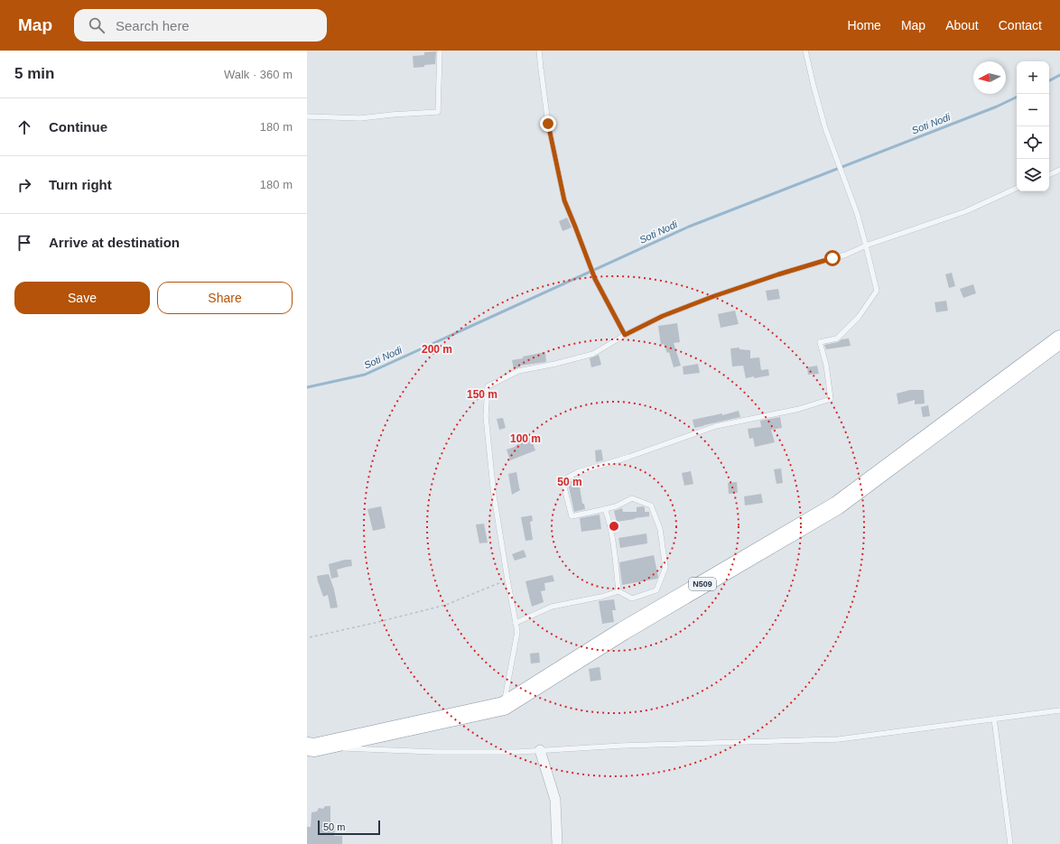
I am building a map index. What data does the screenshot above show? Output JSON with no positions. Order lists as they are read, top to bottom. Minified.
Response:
{"streets":{"highway":["N509"]},"water":["Soti Nodi"],"scale_bar":"50 m","north":"left","page":{"header":"Map","search":"Search here","nav":["Home","Map","About","Contact"],"heading":["5 min","Walk · 360 m"],"map_buttons":["+","−"],"list":[["Continue","180 m"],["Turn right","180 m"],"Arrive at destination"],"buttons":["Save","Share"],"scale":"50 m"},"rings":["200 m","150 m","100 m","50 m"]}
